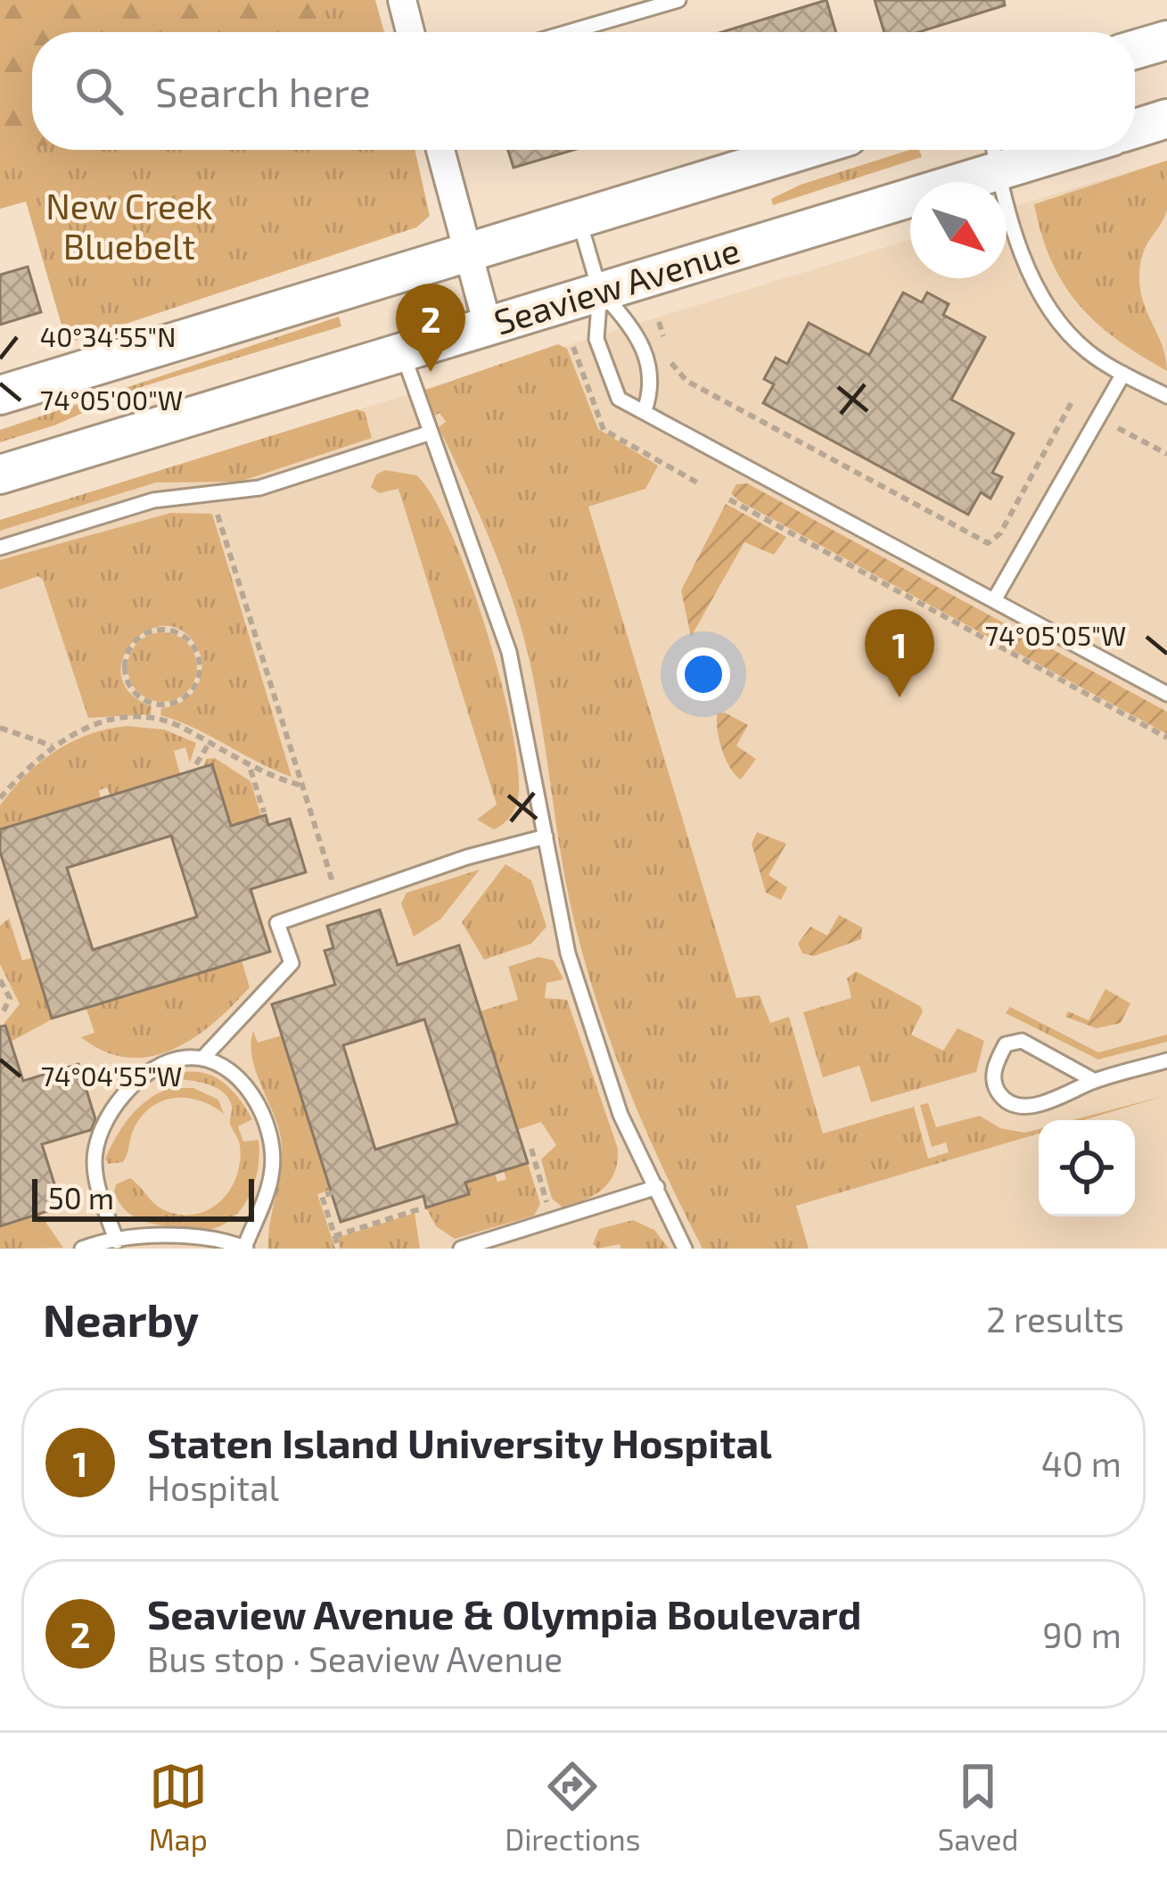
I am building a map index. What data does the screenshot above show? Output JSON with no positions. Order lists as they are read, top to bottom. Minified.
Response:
{"streets":{"street":["Seaview Avenue"]},"parks":["New Creek Bluebelt"],"scale_bar":"50 m","north":"bottom right","page":{"search":"Search here","pins":["2","1"],"scale":"50 m","heading":["Nearby","2 results"],"list":[{"mark":"1","name":"Staten Island University Hospital","note":"Hospital","value":"40 m"},{"mark":"2","name":"Seaview Avenue & Olympia Boulevard","note":"Bus stop · Seaview Avenue","value":"90 m"}],"nav":["Map","Directions","Saved"]},"coordinates":["40°34'55\"N","74°05'00\"W","74°05'05\"W","74°04'55\"W"]}
